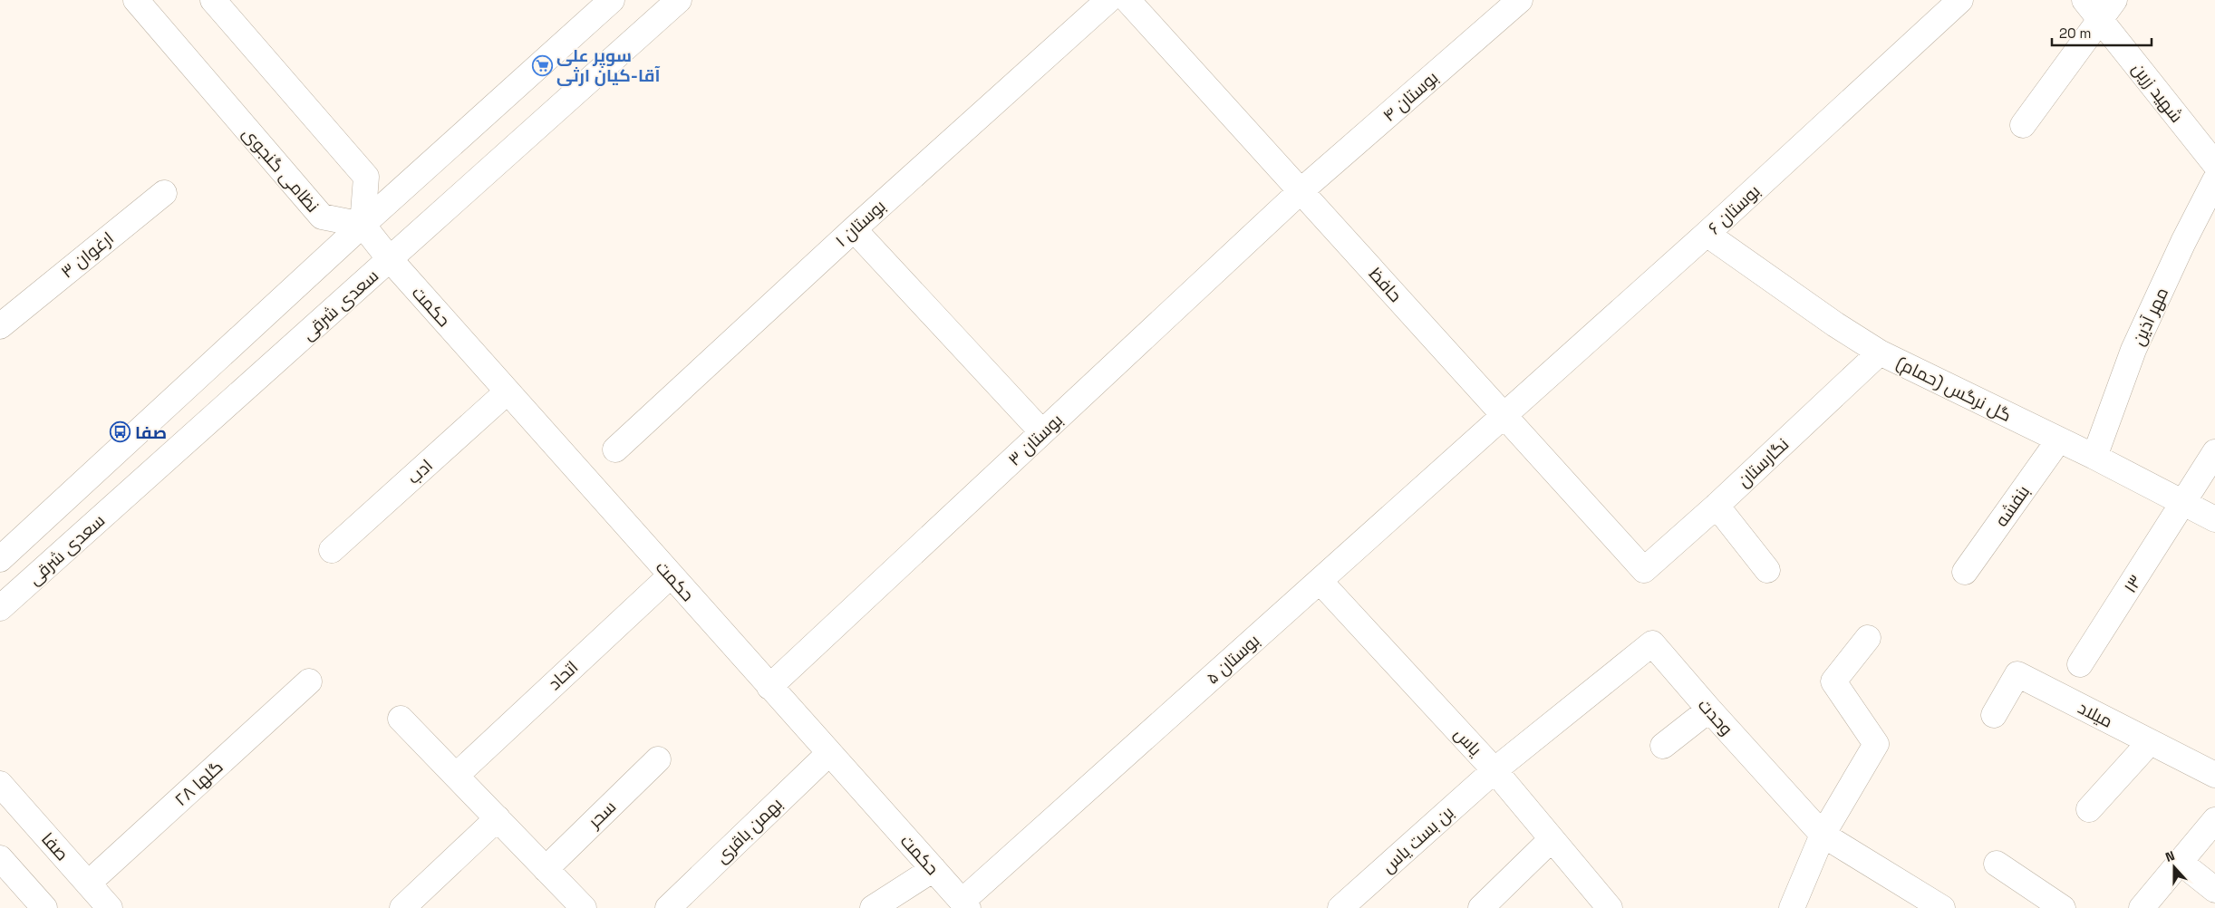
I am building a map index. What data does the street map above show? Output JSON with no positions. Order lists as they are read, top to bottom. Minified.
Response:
{"streets":{"street":["شهید زرین","بوستان ۴","نظامی گنجوی","بوستان ۶","بوستان ۱","ارغوان ۳","حافظ","سعدی شرقی","حکمت","مهر آذین","گل نرگس (حمام)","بوستان ۳","نگارستان","ادب","بنفشه","۱۳","بوستان ۵","اتحاد","میلاد","وحدت","یاس","گلها ۲۸","سحر","بهمن باقری","بن بست یاس","صفا"]},"crossings":[["بوستان ۴","حافظ"],["بوستان ۴","بوستان ۳"],["نظامی گنجوی","حکمت"],["بوستان ۶","حافظ"],["بوستان ۶","گل نرگس (حمام)"],["بوستان ۶","بوستان ۵"],["حافظ","بوستان ۳"],["حافظ","نگارستان"],["حافظ","بوستان ۵"],["سعدی شرقی","حکمت"],["حکمت","بوستان ۳"],["حکمت","ادب"],["حکمت","بوستان ۵"],["حکمت","اتحاد"],["حکمت","بهمن باقری"],["مهر آذین","گل نرگس (حمام)"],["گل نرگس (حمام)","نگارستان"],["گل نرگس (حمام)","بنفشه"],["گل نرگس (حمام)","۱۳"],["بوستان ۵","یاس"],["وحدت","یاس"],["وحدت","بن بست یاس"],["یاس","بن بست یاس"],["گلها ۲۸","صفا"]],"places":{"supermarket":["سوپر علی آقا-کیان ارثی"],"bus stop":["صفا"]},"scale_bar":"20 m","north":"top"}
